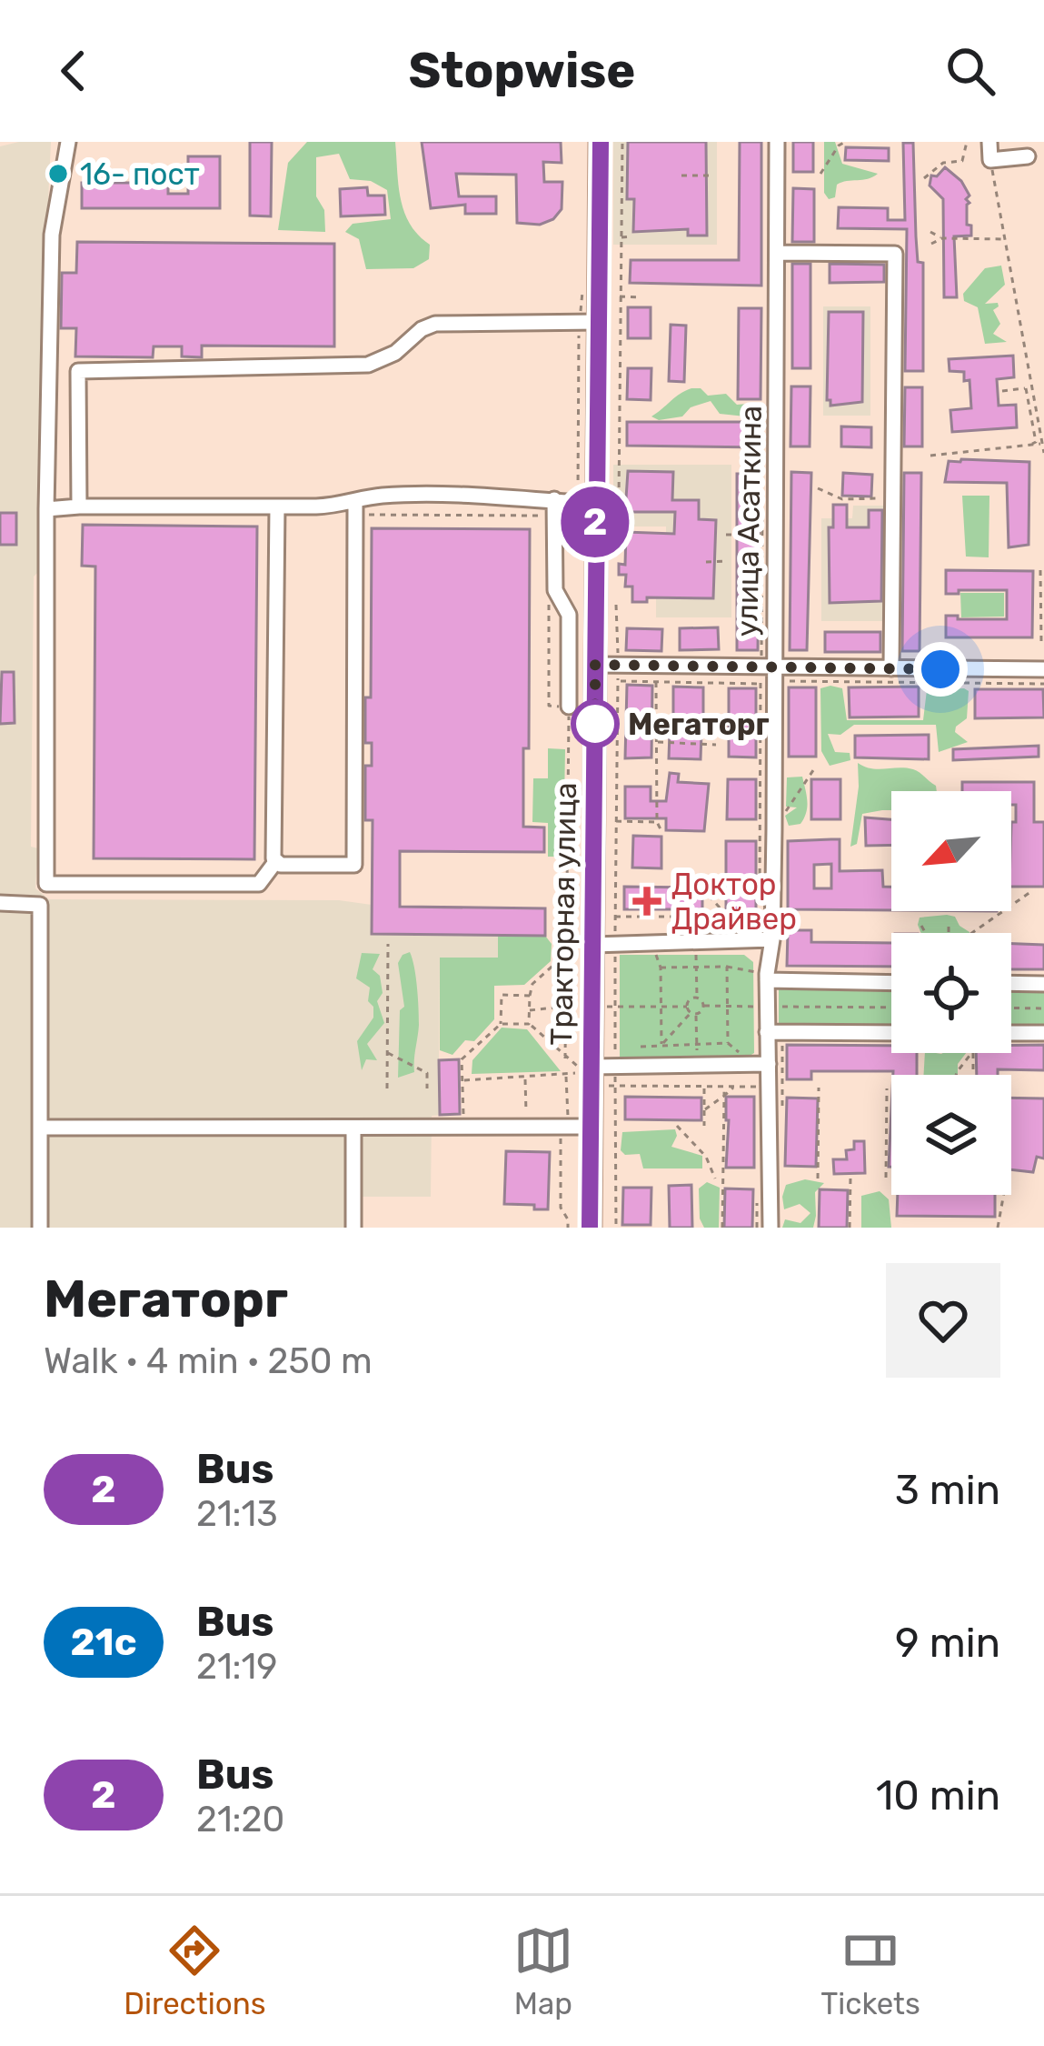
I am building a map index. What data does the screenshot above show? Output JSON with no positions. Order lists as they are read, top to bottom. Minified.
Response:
{"streets":{"main road":["Тракторная улица"],"street":["улица Асаткина"]},"places":{"other":["16- пост","Мегаторг"],"health":["Доктор Драйвер"]},"lines":["bus line 2"],"north":"bottom left","page":{"header":"Stopwise","on_map":"2","heading":["Мегаторг","Walk · 4 min · 250 m"],"list":[{"mark":"2","name":"Bus","note":"21:13","value":"3 min"},{"mark":"21с","name":"Bus","note":"21:19","value":"9 min"},{"mark":"2","name":"Bus","note":"21:20","value":"10 min"}],"tabs":["Directions","Map","Tickets"]}}
